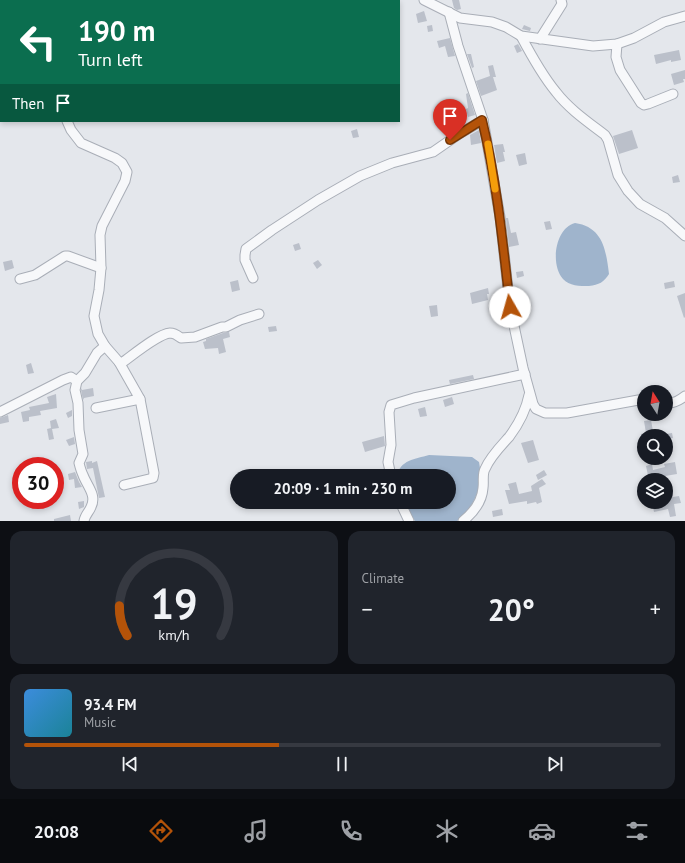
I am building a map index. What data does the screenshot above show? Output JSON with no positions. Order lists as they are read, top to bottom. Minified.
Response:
{"north":"top","page":{"turn":["190 m","Turn left"],"then":"Then","limit":"30","trip":"20:09 · 1 min · 230 m","tile":"Climate","heat":["−","20°","+"],"song":["93.4 FM","Music"],"tabs":"20:08","gauge":["19","km/h"]}}
